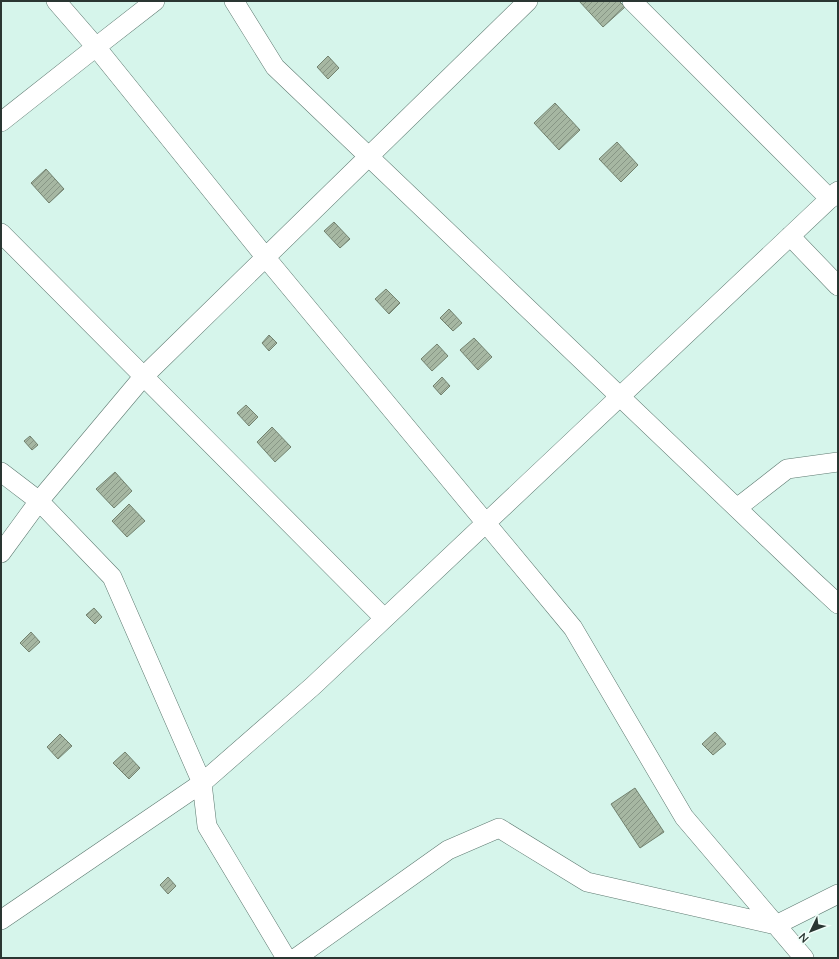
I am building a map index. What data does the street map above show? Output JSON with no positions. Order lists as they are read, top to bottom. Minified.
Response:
{"north":"bottom left"}
